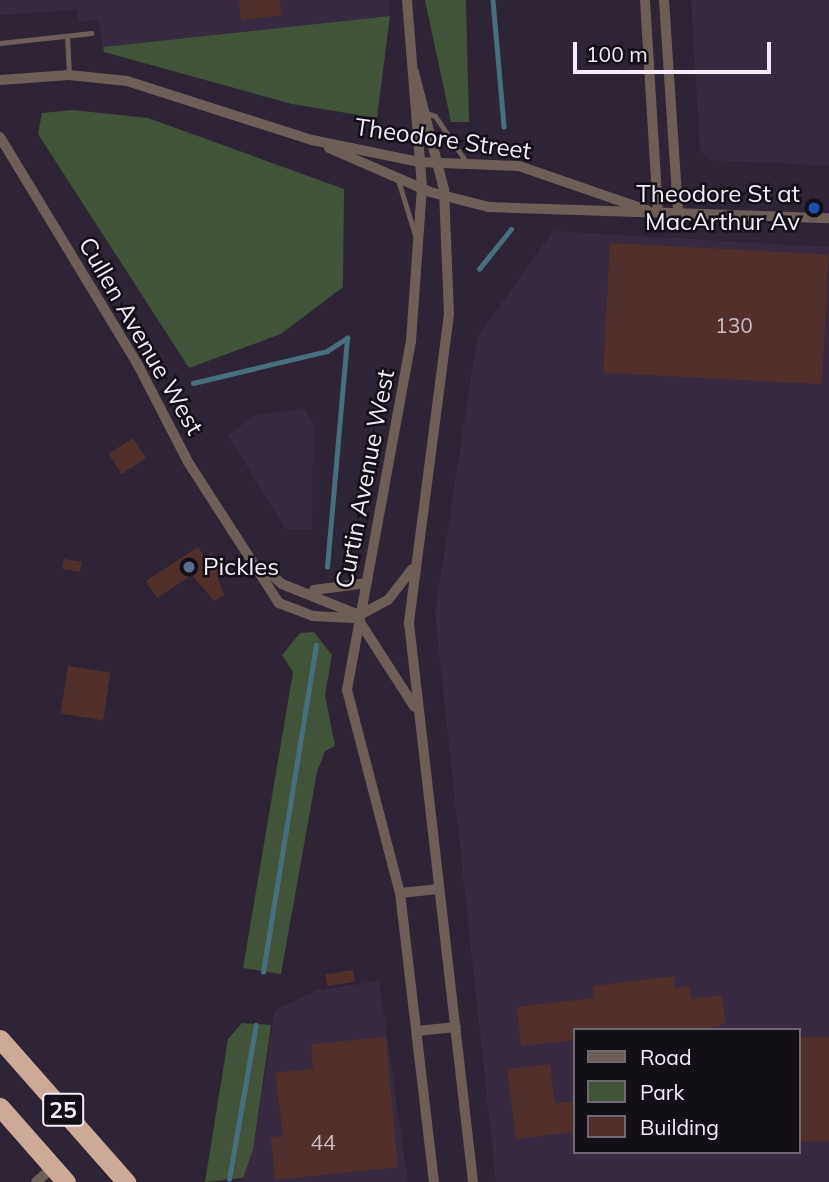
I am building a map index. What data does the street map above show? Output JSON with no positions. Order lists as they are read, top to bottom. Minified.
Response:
{"streets":{"highway":["25"],"street":["Theodore Street","Cullen Avenue West","Curtin Avenue West"]},"crossings":[["Theodore Street","Curtin Avenue West"],["Cullen Avenue West","Curtin Avenue West"]],"places":["Theodore St at MacArthur Av","Pickles"],"house_numbers":["130","44"],"legend":["Road","Park","Building"],"scale_bar":"100 m"}
